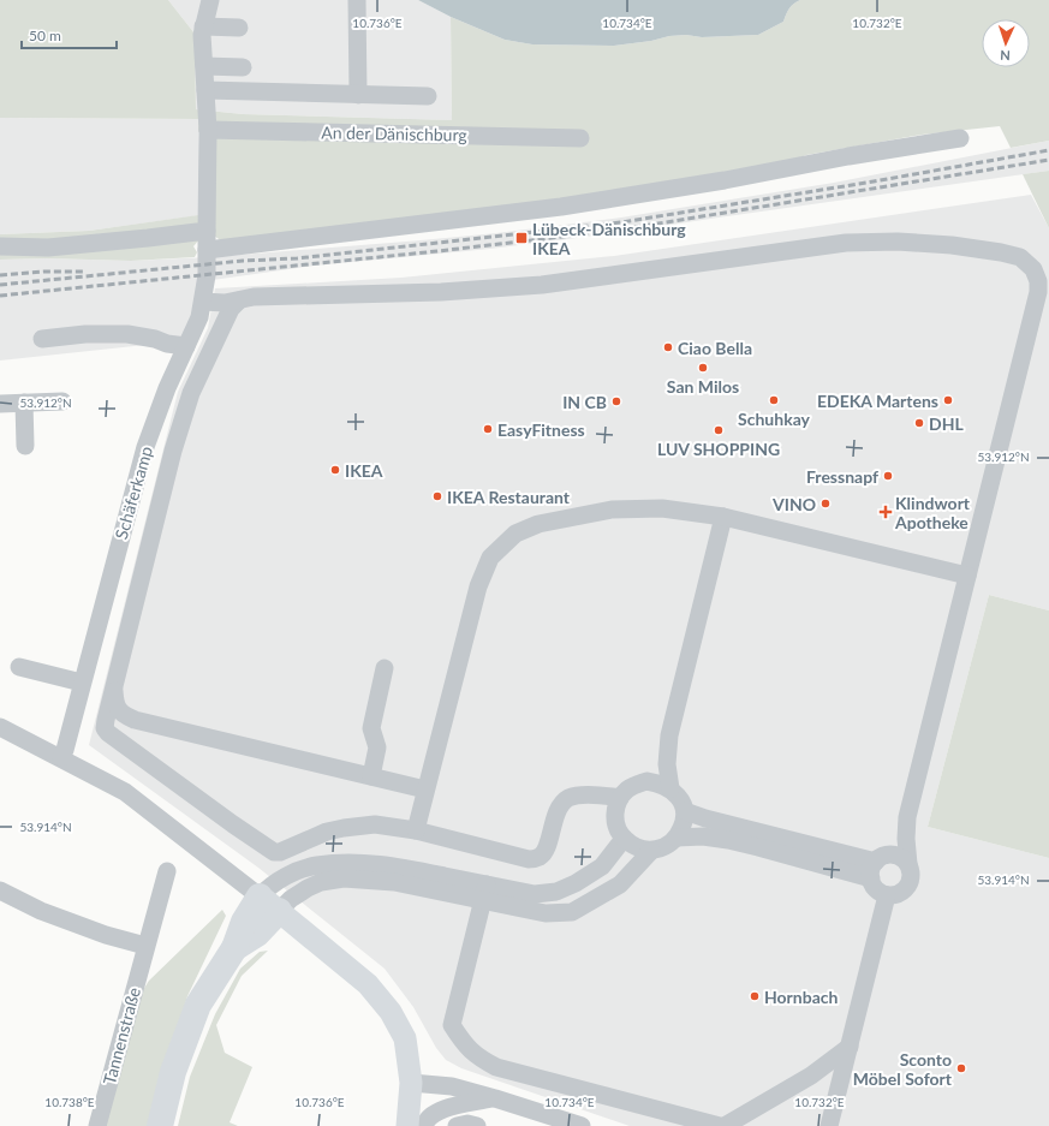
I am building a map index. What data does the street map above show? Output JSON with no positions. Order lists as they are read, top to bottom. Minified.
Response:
{"streets":{"street":["An der Dänischburg","Schäferkamp","Tannenstraße"]},"places":{"transit":["Lübeck-Dänischburg IKEA"],"other":["Ciao Bella","San Milos","Schuhkay","EDEKA Martens","IN CB","DHL","EasyFitness","LUV SHOPPING","IKEA","Fressnapf","IKEA Restaurant","VINO","Hornbach","Sconto Möbel Sofort"],"health":["Klindwort Apotheke"]},"scale_bar":"50 m","north":"bottom","coordinates":["10.736°E","10.734°E","10.732°E","53.912°N","53.914°N","10.738°E"]}
